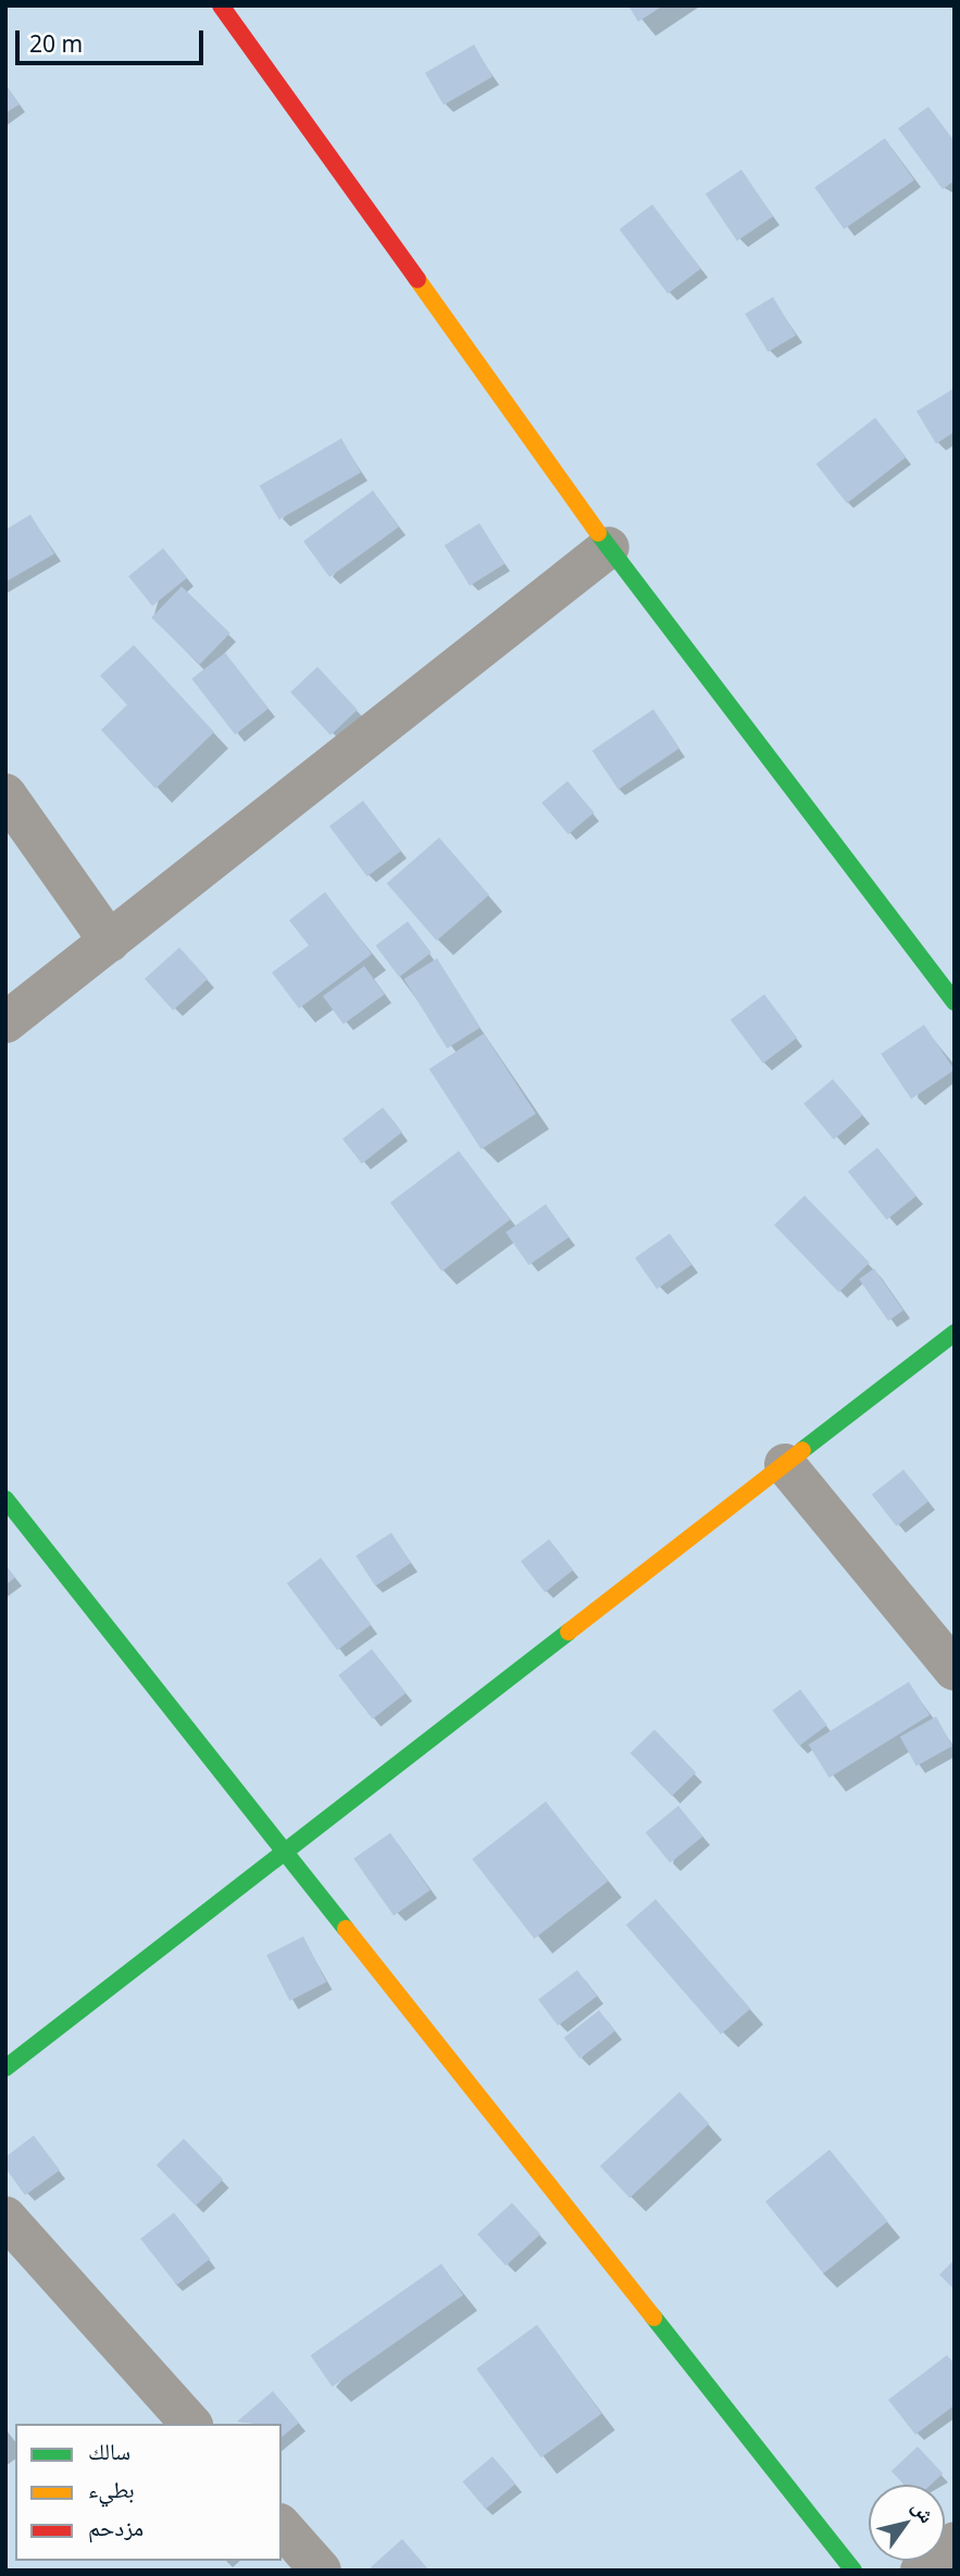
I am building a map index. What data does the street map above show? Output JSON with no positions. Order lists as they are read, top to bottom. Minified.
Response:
{"legend":["سالك","بطيء","مزدحم"],"scale_bar":"20 m","north":"top right"}
